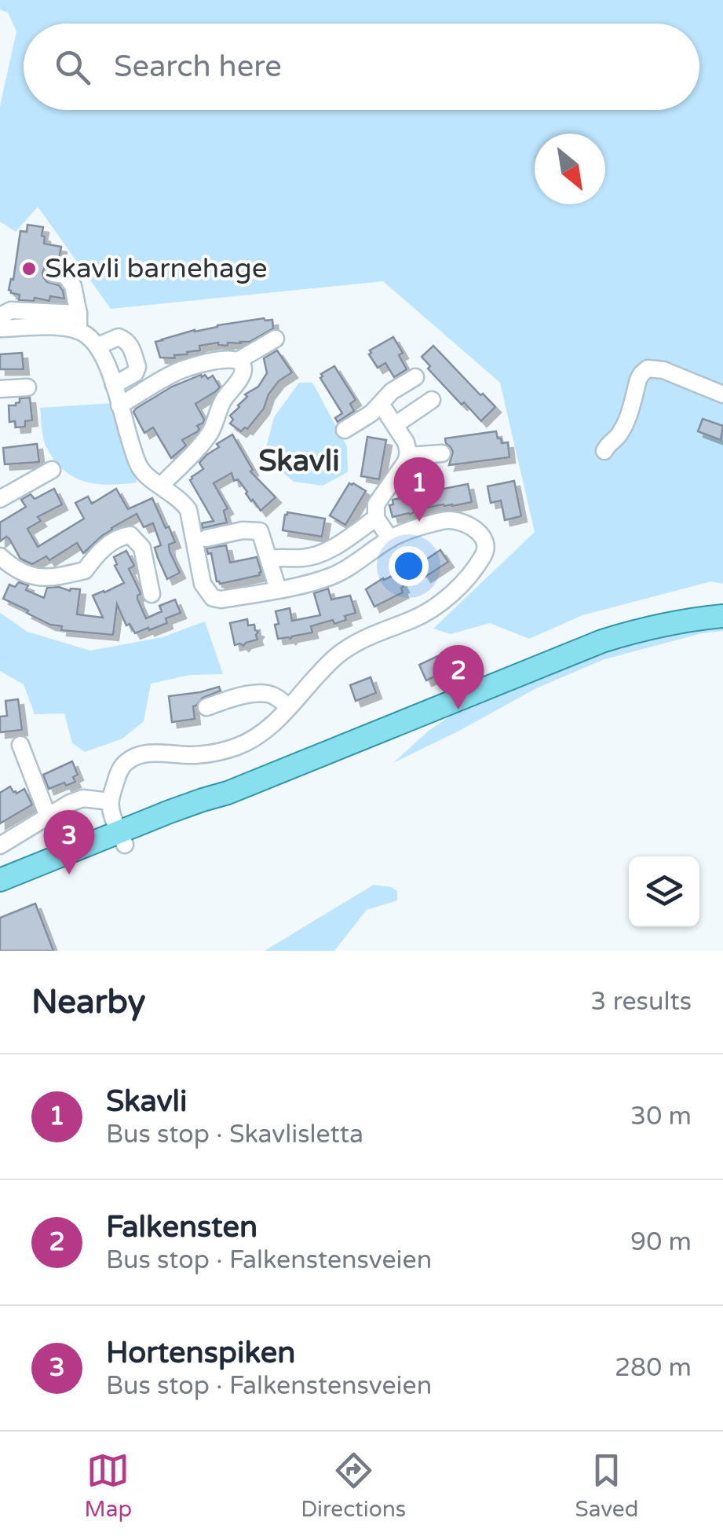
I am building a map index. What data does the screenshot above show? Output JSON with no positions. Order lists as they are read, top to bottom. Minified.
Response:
{"districts":["Skavli"],"places":["Skavli barnehage"],"north":"bottom right","page":{"search":"Search here","pins":["1","2","3"],"heading":["Nearby","3 results"],"list":[{"mark":"1","name":"Skavli","note":"Bus stop · Skavlisletta","value":"30 m"},{"mark":"2","name":"Falkensten","note":"Bus stop · Falkenstensveien","value":"90 m"},{"mark":"3","name":"Hortenspiken","note":"Bus stop · Falkenstensveien","value":"280 m"}],"nav":["Map","Directions","Saved"]}}
